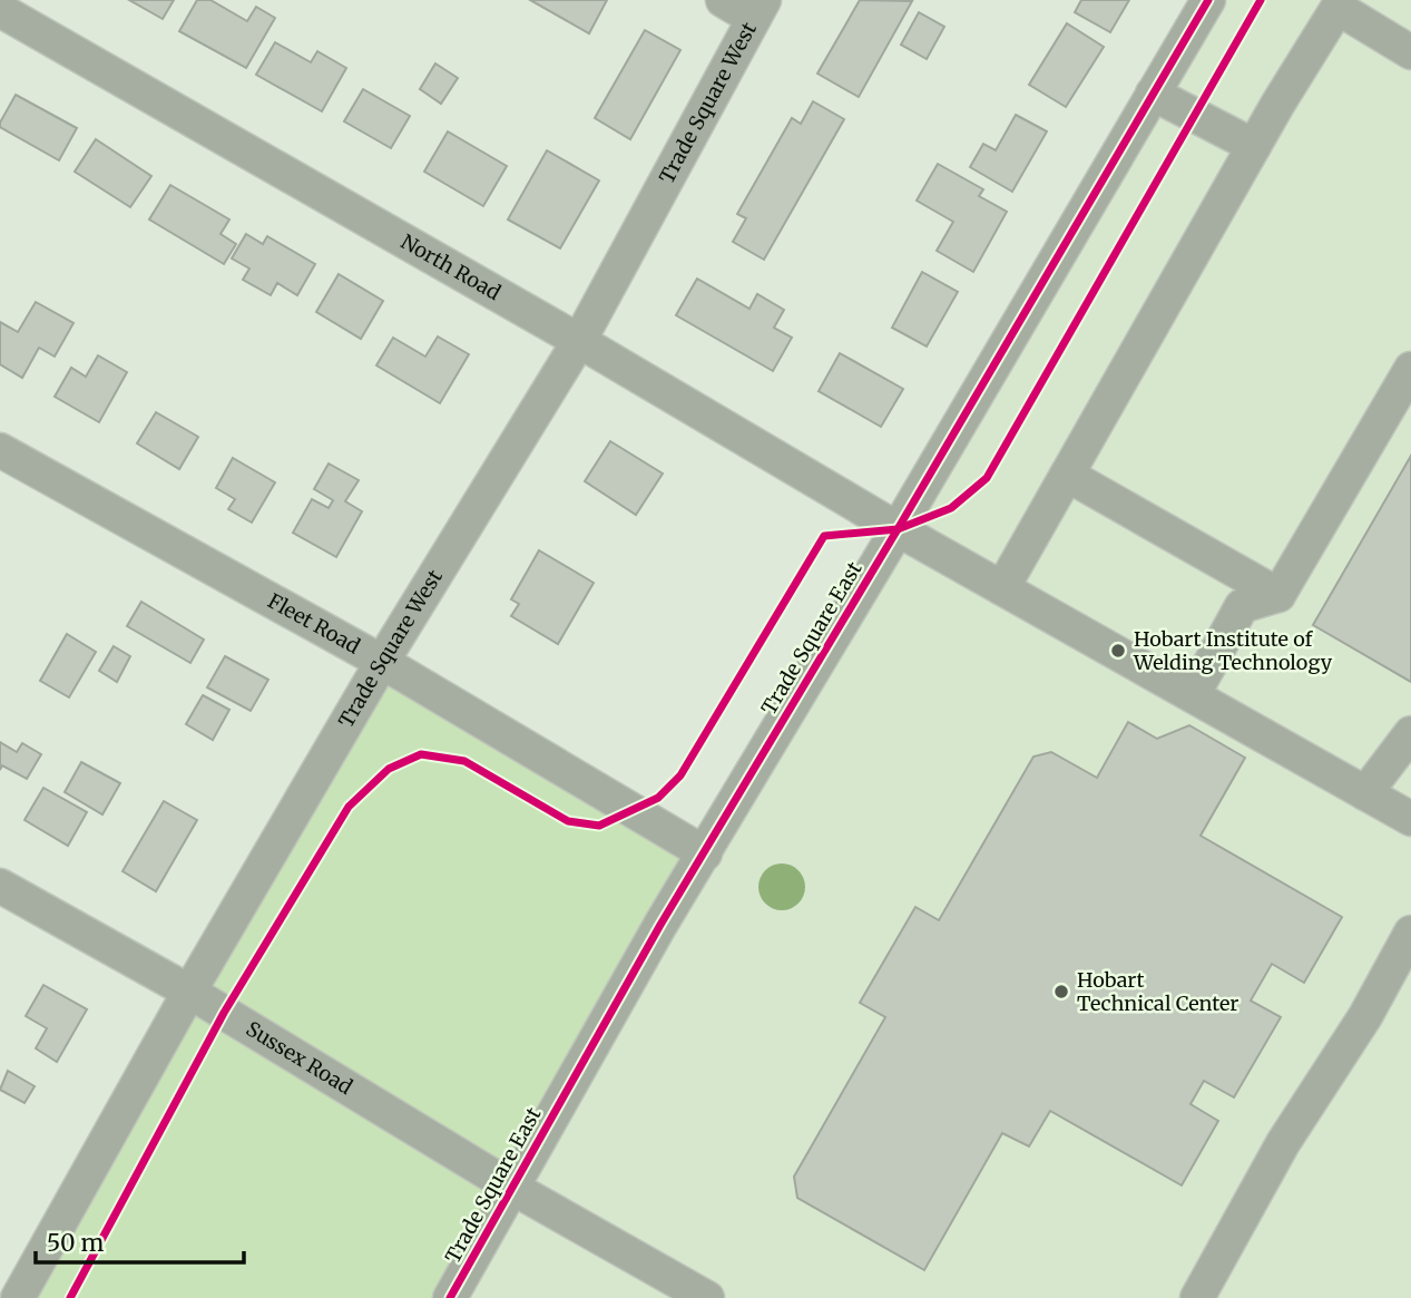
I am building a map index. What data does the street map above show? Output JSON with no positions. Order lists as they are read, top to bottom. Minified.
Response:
{"streets":{"street":["Trade Square West","North Road","Fleet Road","Trade Square East","Sussex Road"]},"crossings":[["Trade Square West","North Road"],["Trade Square West","Fleet Road"],["Trade Square West","Sussex Road"],["North Road","Trade Square East"],["Fleet Road","Trade Square East"],["Trade Square East","Sussex Road"]],"places":["Hobart Institute of Welding Technology","Hobart Technical Center"],"scale_bar":"50 m"}
